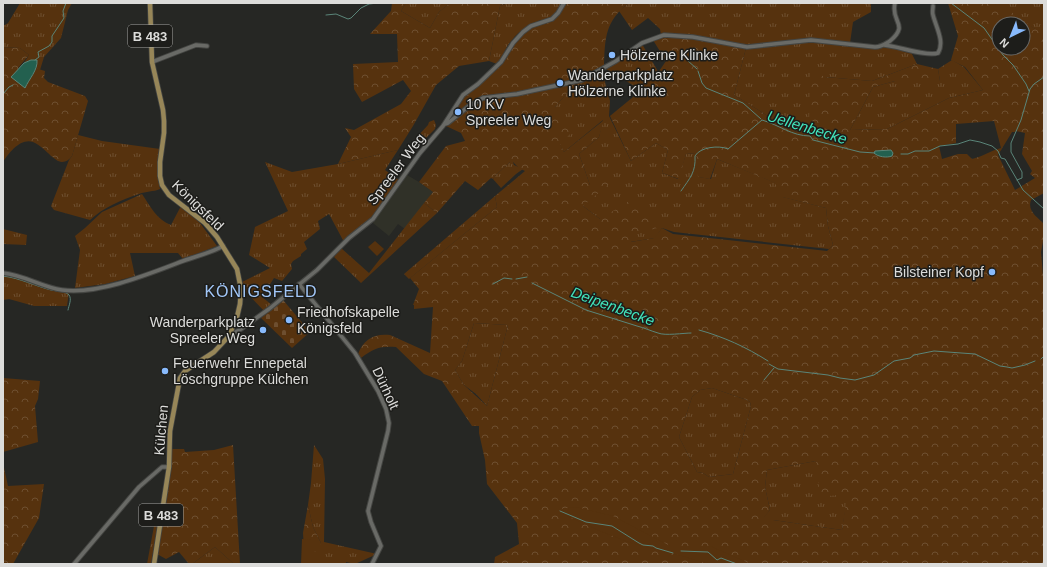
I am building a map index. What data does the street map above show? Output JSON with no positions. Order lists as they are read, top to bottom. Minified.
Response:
{"streets":{"main road":["B 483","Königsfeld","Külchen"],"street":["Spreeler Weg","Dürholt"]},"crossings":[["B 483","Königsfeld"],["B 483","Külchen"],["Spreeler Weg","Königsfeld"],["Spreeler Weg","Dürholt"],["Spreeler Weg","Külchen"],["Königsfeld","Külchen"]],"districts":["KÖNIGSFELD"],"water":["Uellenbecke","Deipenbecke"],"places":["Hölzerne Klinke","Wanderparkplatz Hölzerne Klinke","10 KV Spreeler Weg","Bilsteiner Kopf","Friedhofskapelle Königsfeld","Wanderparkplatz Spreeler Weg","Feuerwehr Ennepetal Löschgruppe Külchen"],"north":"bottom left"}
